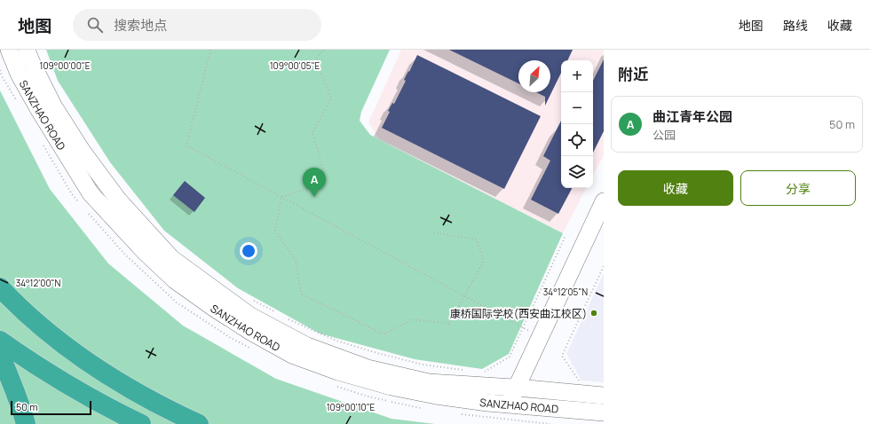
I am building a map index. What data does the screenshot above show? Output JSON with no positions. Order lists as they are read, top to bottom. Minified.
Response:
{"streets":{"street":["SANZHAO ROAD"]},"places":["康桥国际学校(西安曲江校区)"],"scale_bar":"50 m","north":"top right","page":{"header":"地图","search":"搜索地点","nav":["地图","路线","收藏"],"heading":"附近","map_buttons":["+","−"],"list":[{"mark":"A","name":"曲江青年公园","note":"公园","value":"50 m"}],"buttons":["收藏","分享"],"pins":"A","scale":"50 m"},"coordinates":["109°00'00\"E","109°00'05\"E","34°12'00\"N","34°12'05\"N","109°00'10\"E"]}
